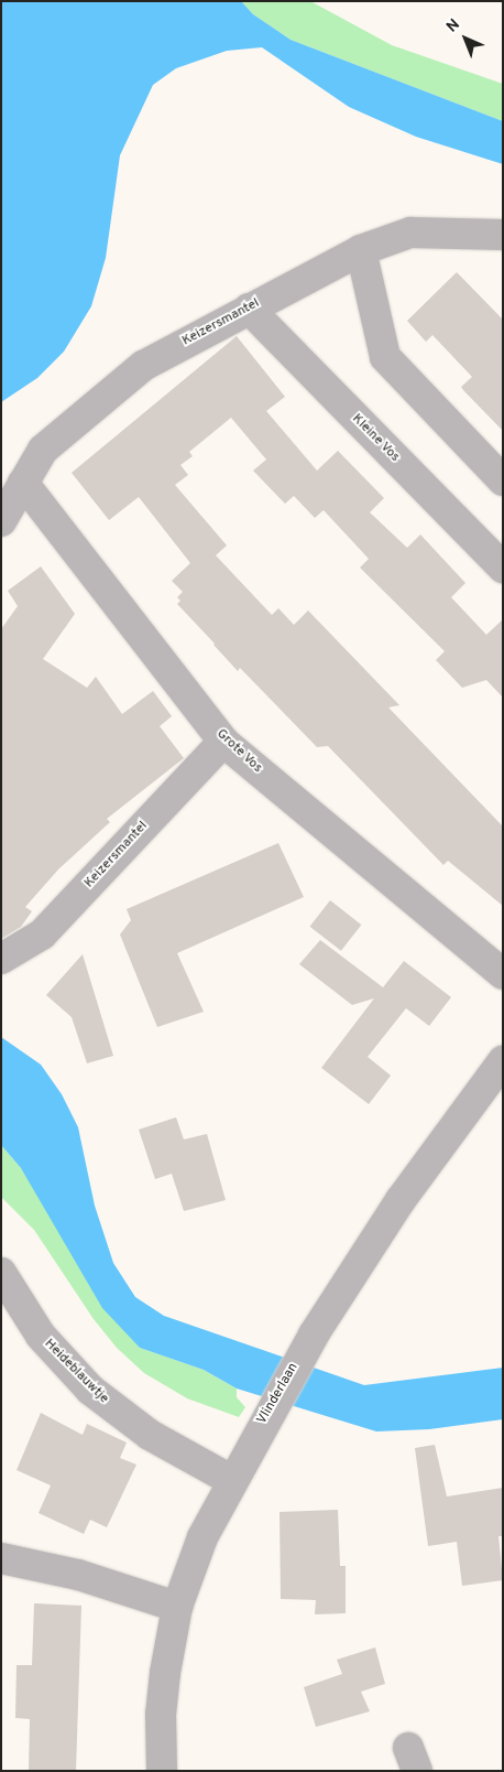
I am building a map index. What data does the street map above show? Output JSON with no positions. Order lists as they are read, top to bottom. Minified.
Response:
{"streets":{"street":["Keizersmantel","Kleine Vos","Grote Vos","Heideblauwtje","Vlinderlaan"]},"crossings":[["Keizersmantel","Kleine Vos"],["Keizersmantel","Grote Vos"],["Heideblauwtje","Vlinderlaan"]],"north":"top left"}
